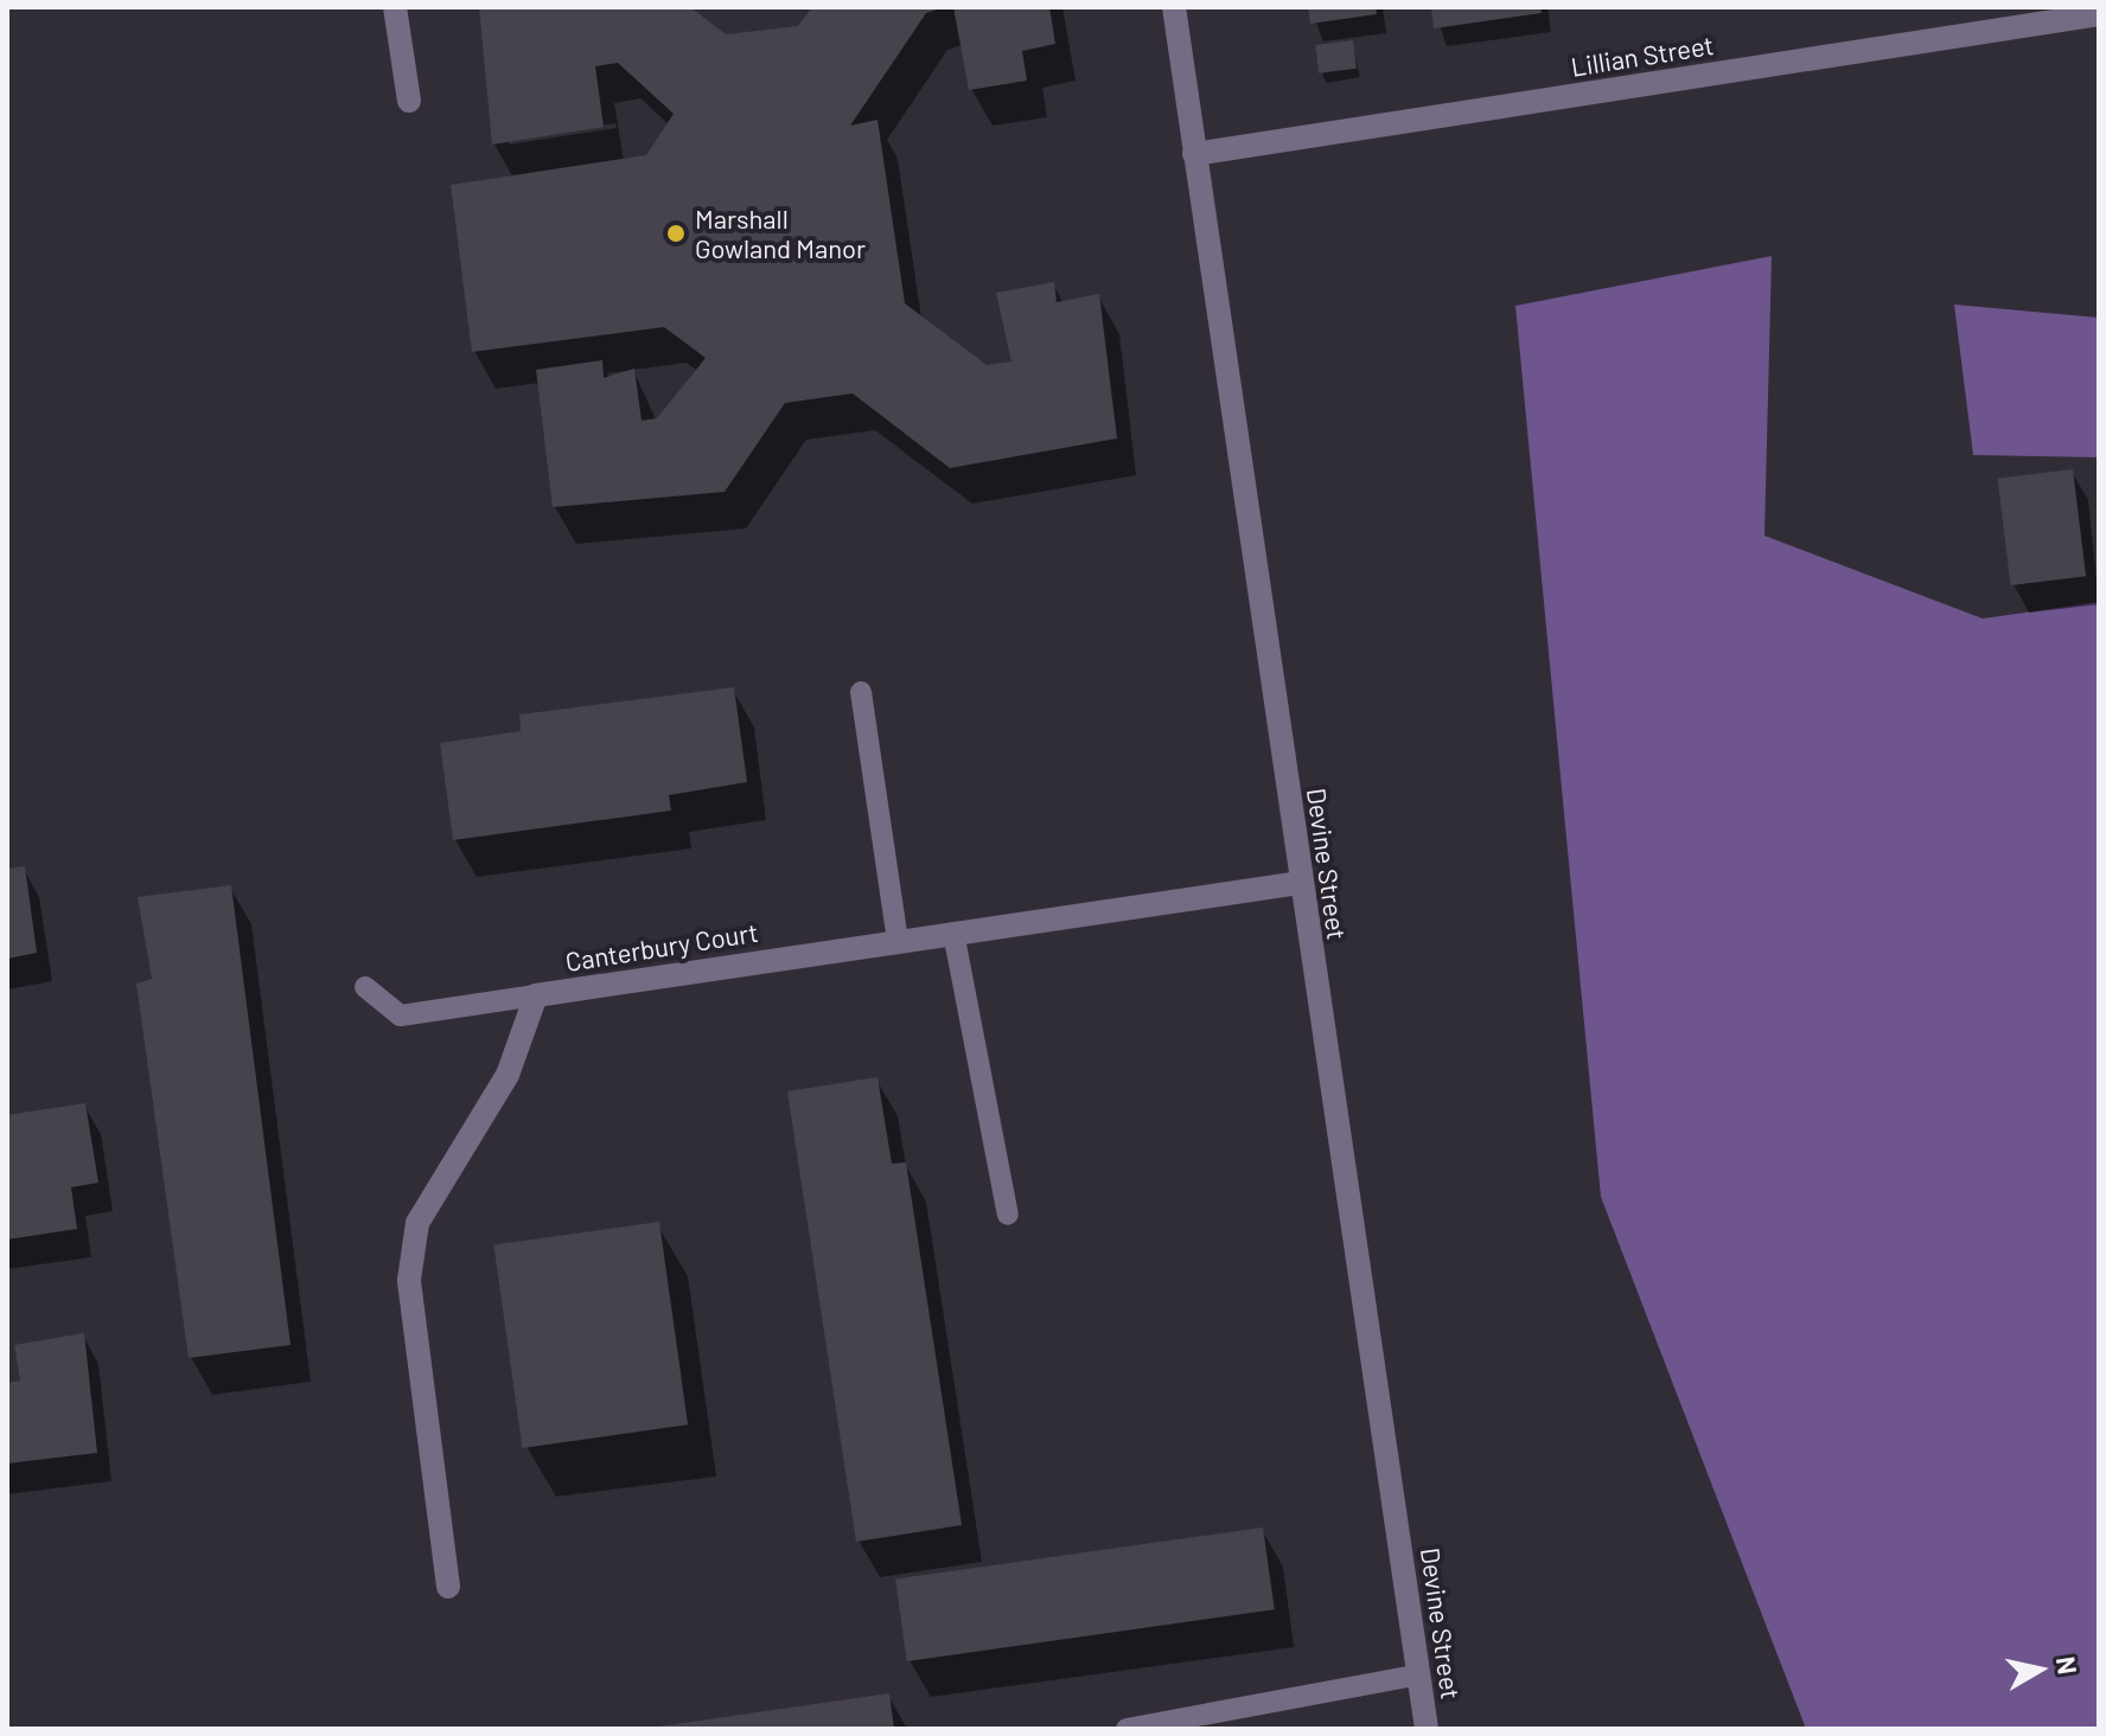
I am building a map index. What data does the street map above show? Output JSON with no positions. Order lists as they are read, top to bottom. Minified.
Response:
{"streets":{"street":["Lillian Street","Devine Street","Canterbury Court"]},"crossings":[["Lillian Street","Devine Street"],["Devine Street","Canterbury Court"]],"places":["Marshall Gowland Manor"],"north":"right"}
